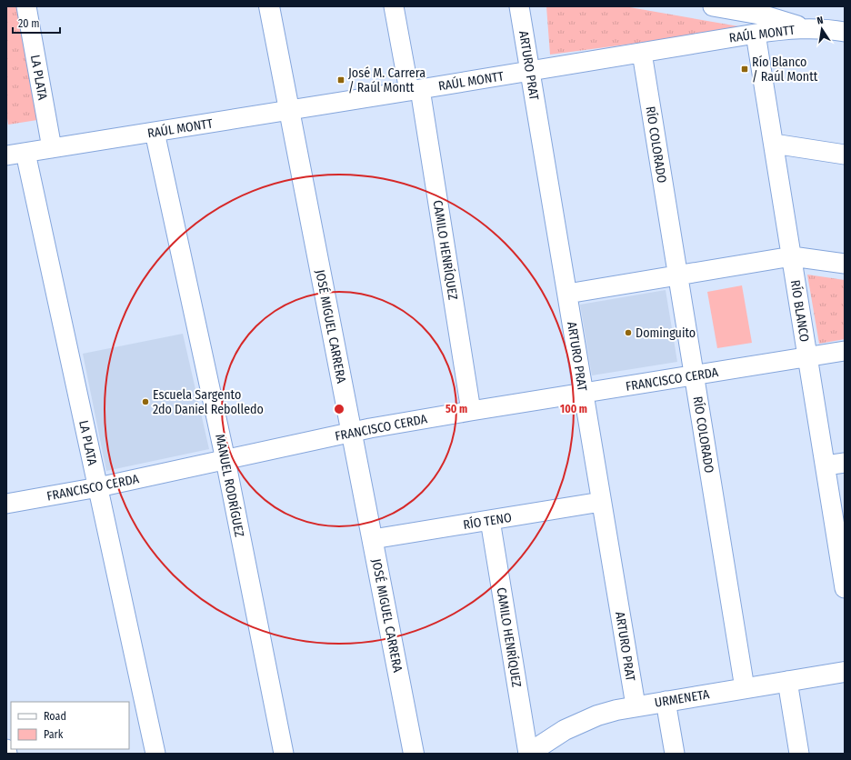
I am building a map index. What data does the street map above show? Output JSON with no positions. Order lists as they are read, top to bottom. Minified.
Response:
{"streets":{"street":["RAÚL MONTT","ARTURO PRAT","LA PLATA","RÍO COLORADO","CAMILO HENRÍQUEZ","RÍO BLANCO","JOSÉ MIGUEL CARRERA","FRANCISCO CERDA","MANUEL RODRÍGUEZ","RÍO TENO","URMENETA"]},"crossings":[["RAÚL MONTT","ARTURO PRAT"],["RAÚL MONTT","LA PLATA"],["RAÚL MONTT","RÍO COLORADO"],["RAÚL MONTT","CAMILO HENRÍQUEZ"],["RAÚL MONTT","RÍO BLANCO"],["RAÚL MONTT","JOSÉ MIGUEL CARRERA"],["RAÚL MONTT","MANUEL RODRÍGUEZ"],["ARTURO PRAT","FRANCISCO CERDA"],["ARTURO PRAT","RÍO TENO"],["ARTURO PRAT","URMENETA"],["LA PLATA","FRANCISCO CERDA"],["RÍO COLORADO","FRANCISCO CERDA"],["RÍO COLORADO","URMENETA"],["CAMILO HENRÍQUEZ","FRANCISCO CERDA"],["CAMILO HENRÍQUEZ","RÍO TENO"],["CAMILO HENRÍQUEZ","URMENETA"],["RÍO BLANCO","FRANCISCO CERDA"],["JOSÉ MIGUEL CARRERA","FRANCISCO CERDA"],["JOSÉ MIGUEL CARRERA","RÍO TENO"],["FRANCISCO CERDA","MANUEL RODRÍGUEZ"]],"places":{"transit":["Río Blanco / Raúl Montt","José M. Carrera / Raúl Montt"],"other":["Dominguito","Escuela Sargento 2do Daniel Rebolledo"]},"legend":["Road","Park"],"scale_bar":"20 m","north":"top","rings":["50 m","100 m"]}
